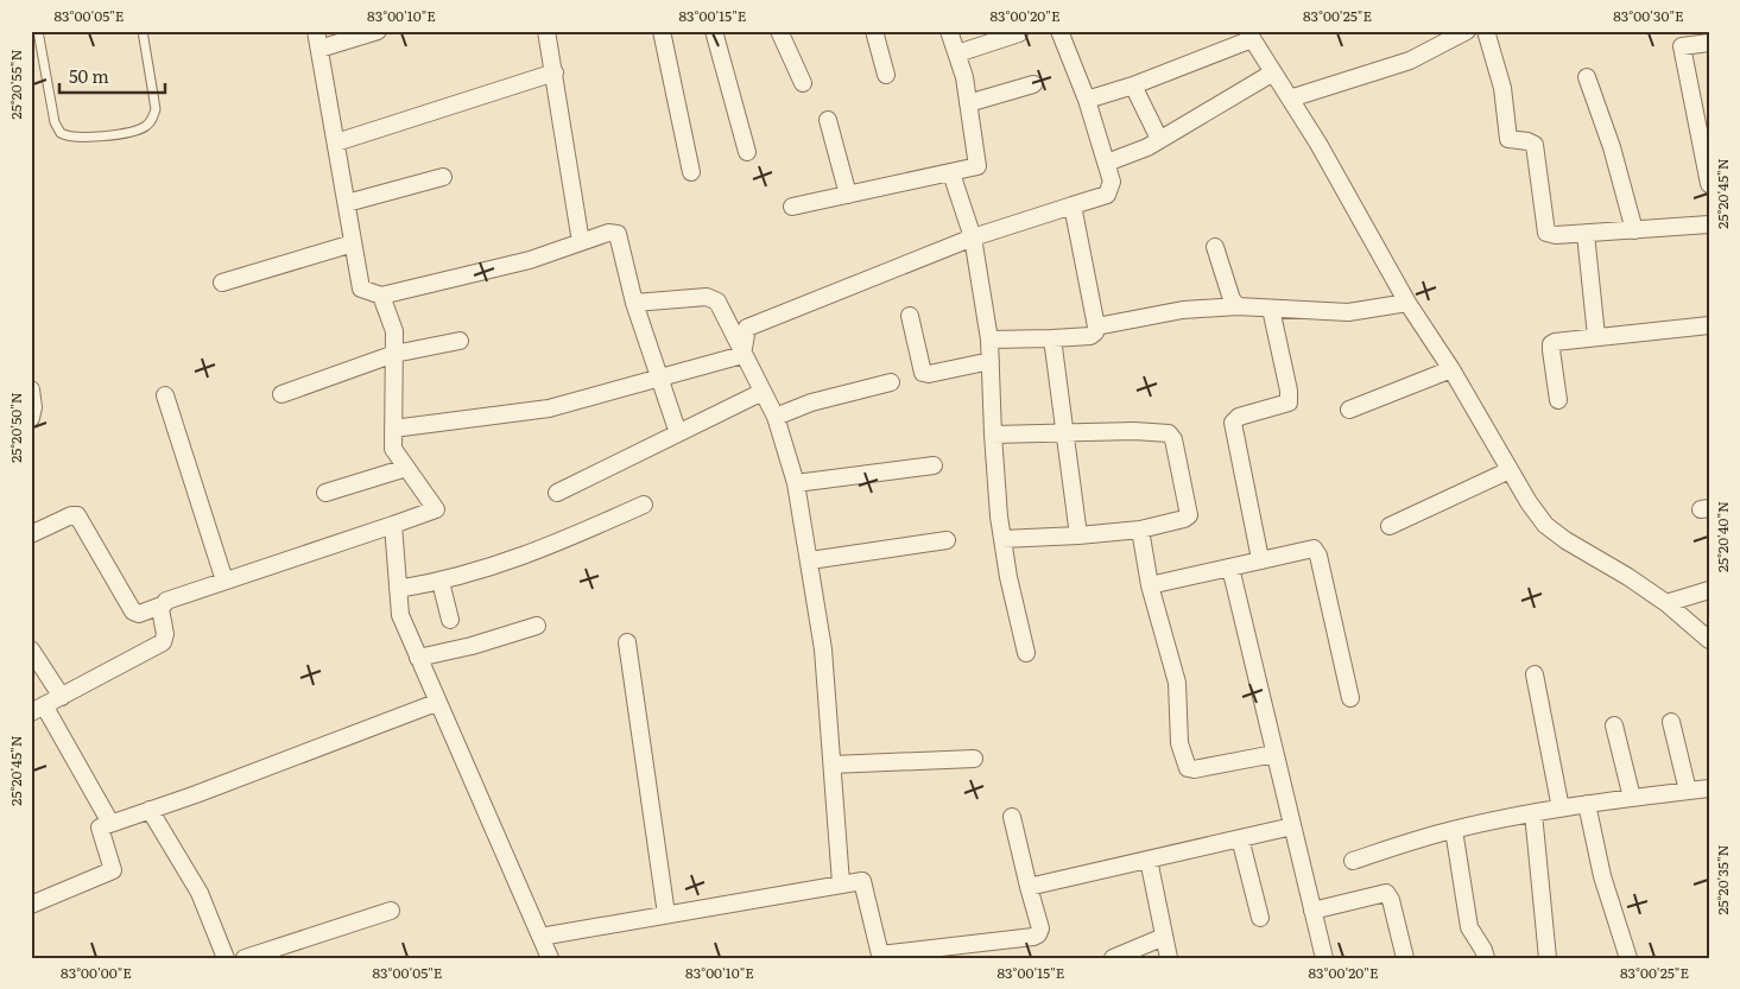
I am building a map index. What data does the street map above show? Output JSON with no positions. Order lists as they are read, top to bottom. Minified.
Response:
{"scale_bar":"50 m","coordinates":["83°00'05\"E","83°00'10\"E","83°00'15\"E","83°00'20\"E","83°00'25\"E","83°00'30\"E","25°20'55\"N","25°20'45\"N","25°20'50\"N","25°20'40\"N","25°20'35\"N","83°00'00\"E"]}
